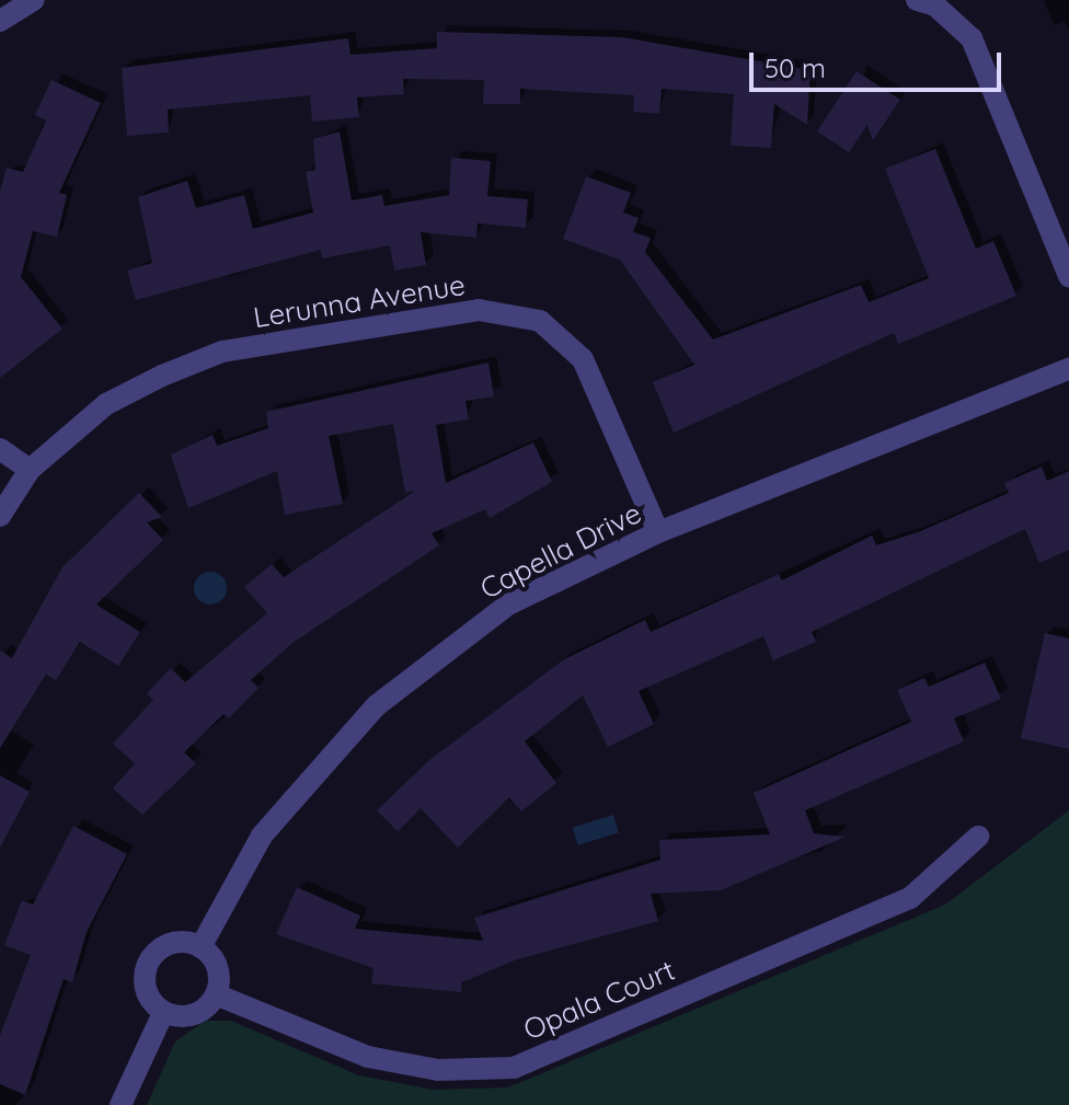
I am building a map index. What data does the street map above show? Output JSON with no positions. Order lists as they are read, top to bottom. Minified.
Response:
{"streets":{"street":["Lerunna Avenue","Capella Drive","Opala Court"]},"crossings":[["Lerunna Avenue","Capella Drive"],["Capella Drive","Opala Court"]],"scale_bar":"50 m"}
